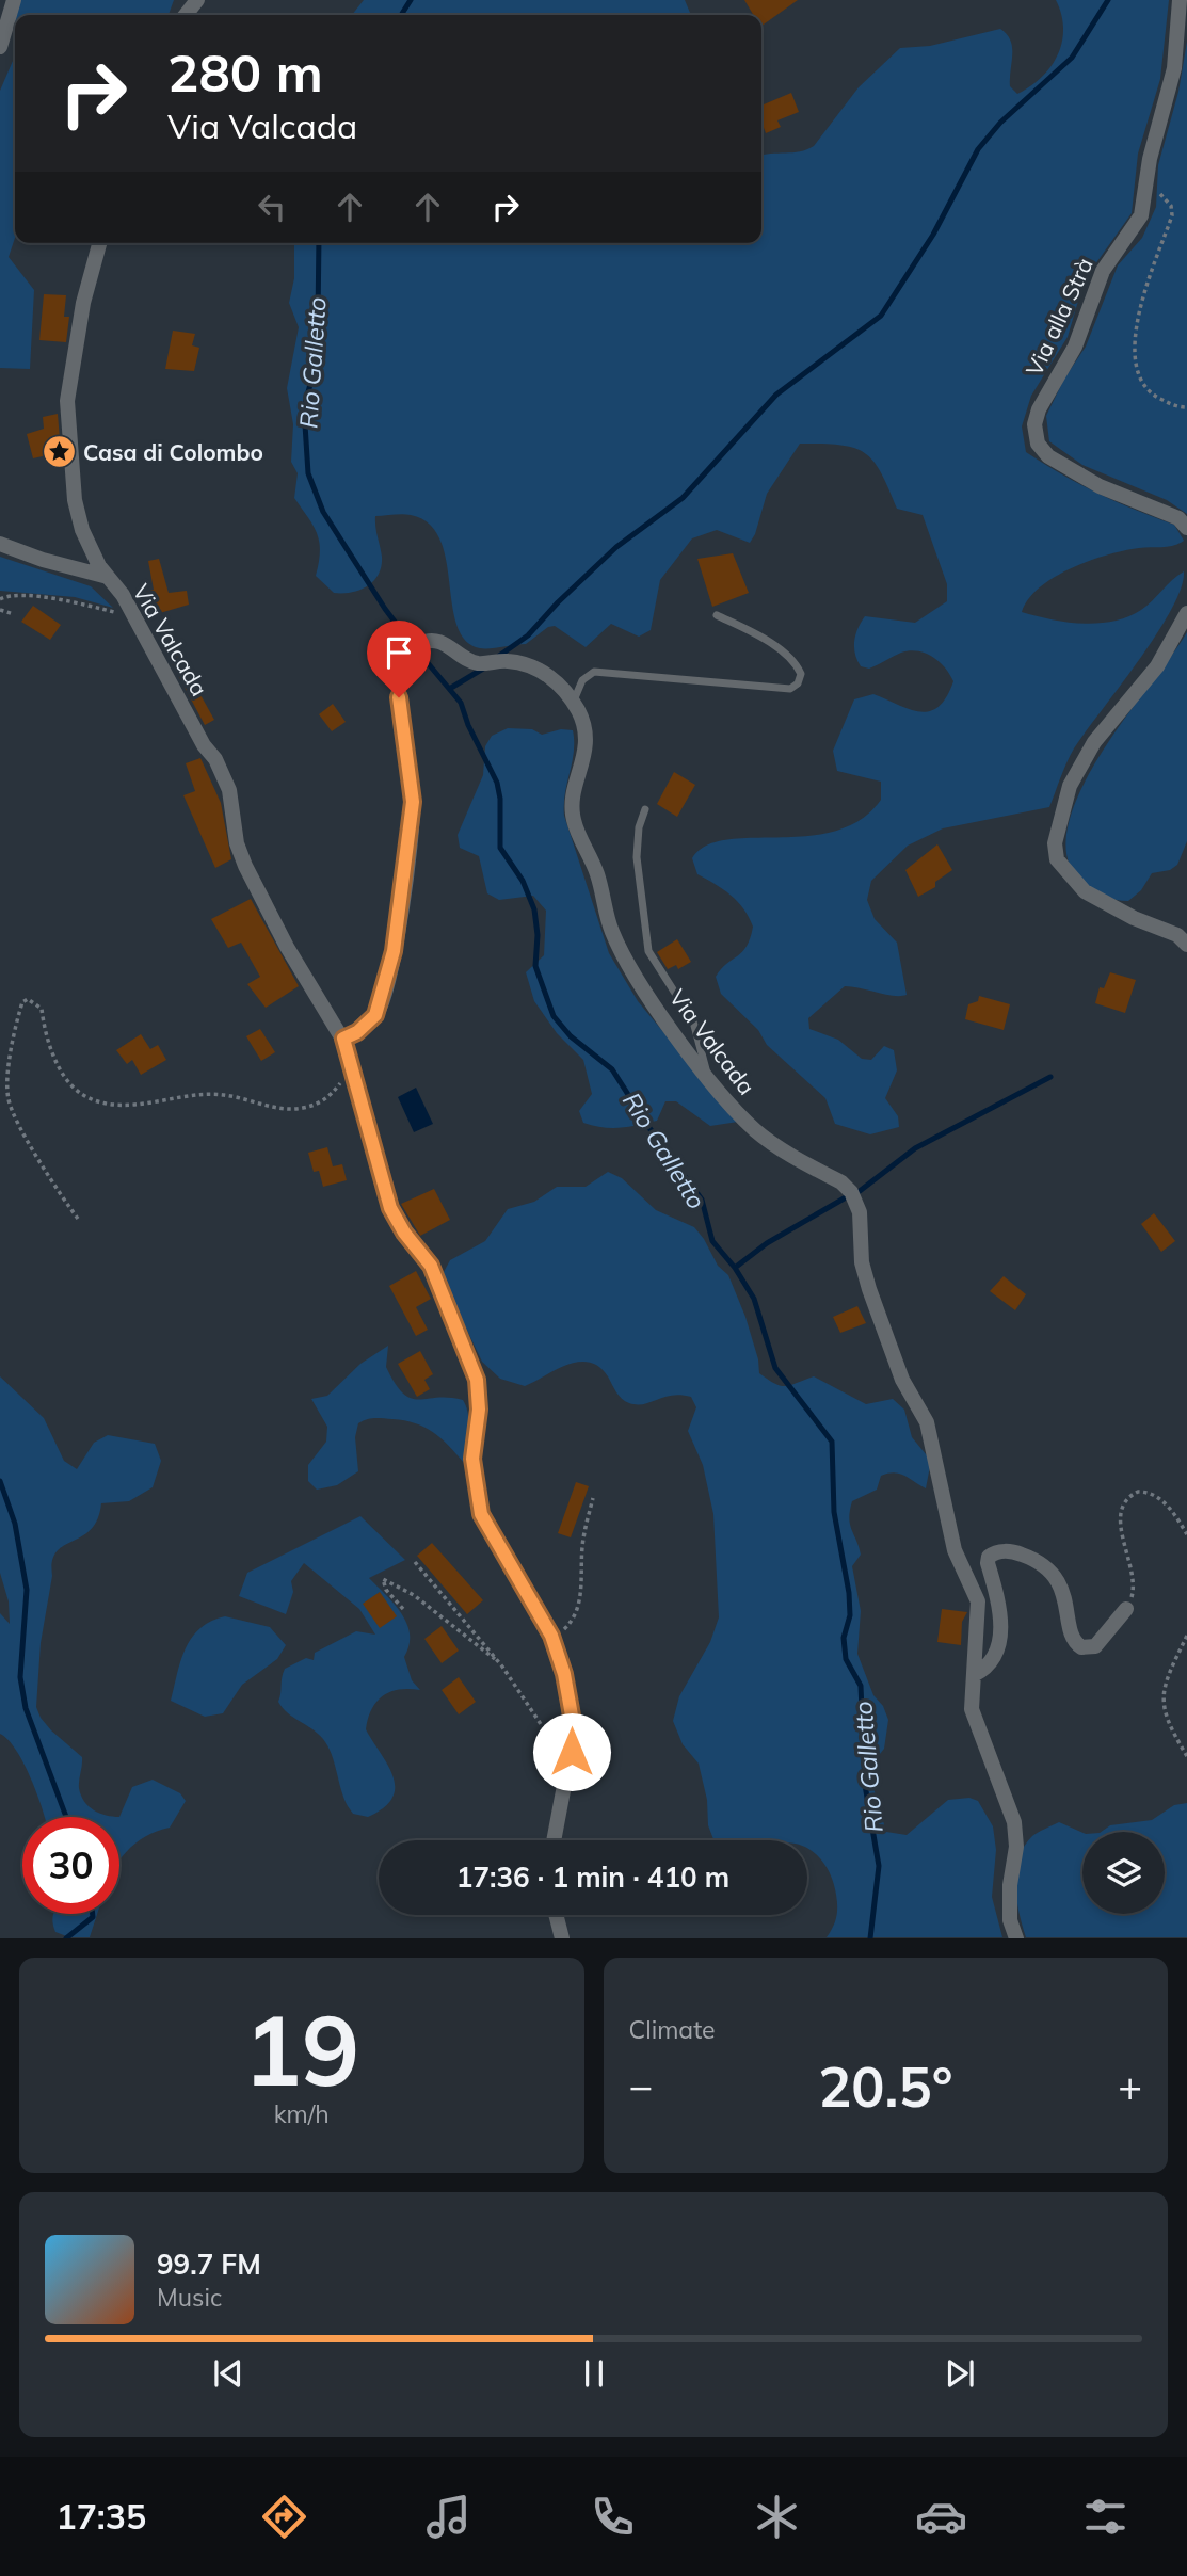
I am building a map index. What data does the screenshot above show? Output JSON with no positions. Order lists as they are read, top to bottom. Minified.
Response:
{"streets":{"street":["Via alla Strà","Via Valcada"]},"water":["Rio Galletto"],"places":{"place":["Casa di Colombo"]},"page":{"turn":["280 m","Via Valcada"],"limit":"30","trip":"17:36 · 1 min · 410 m","tile":[["19","km/h"],"Climate"],"heat":["−","20.5°","+"],"song":["99.7 FM","Music"],"tabs":"17:35"}}
